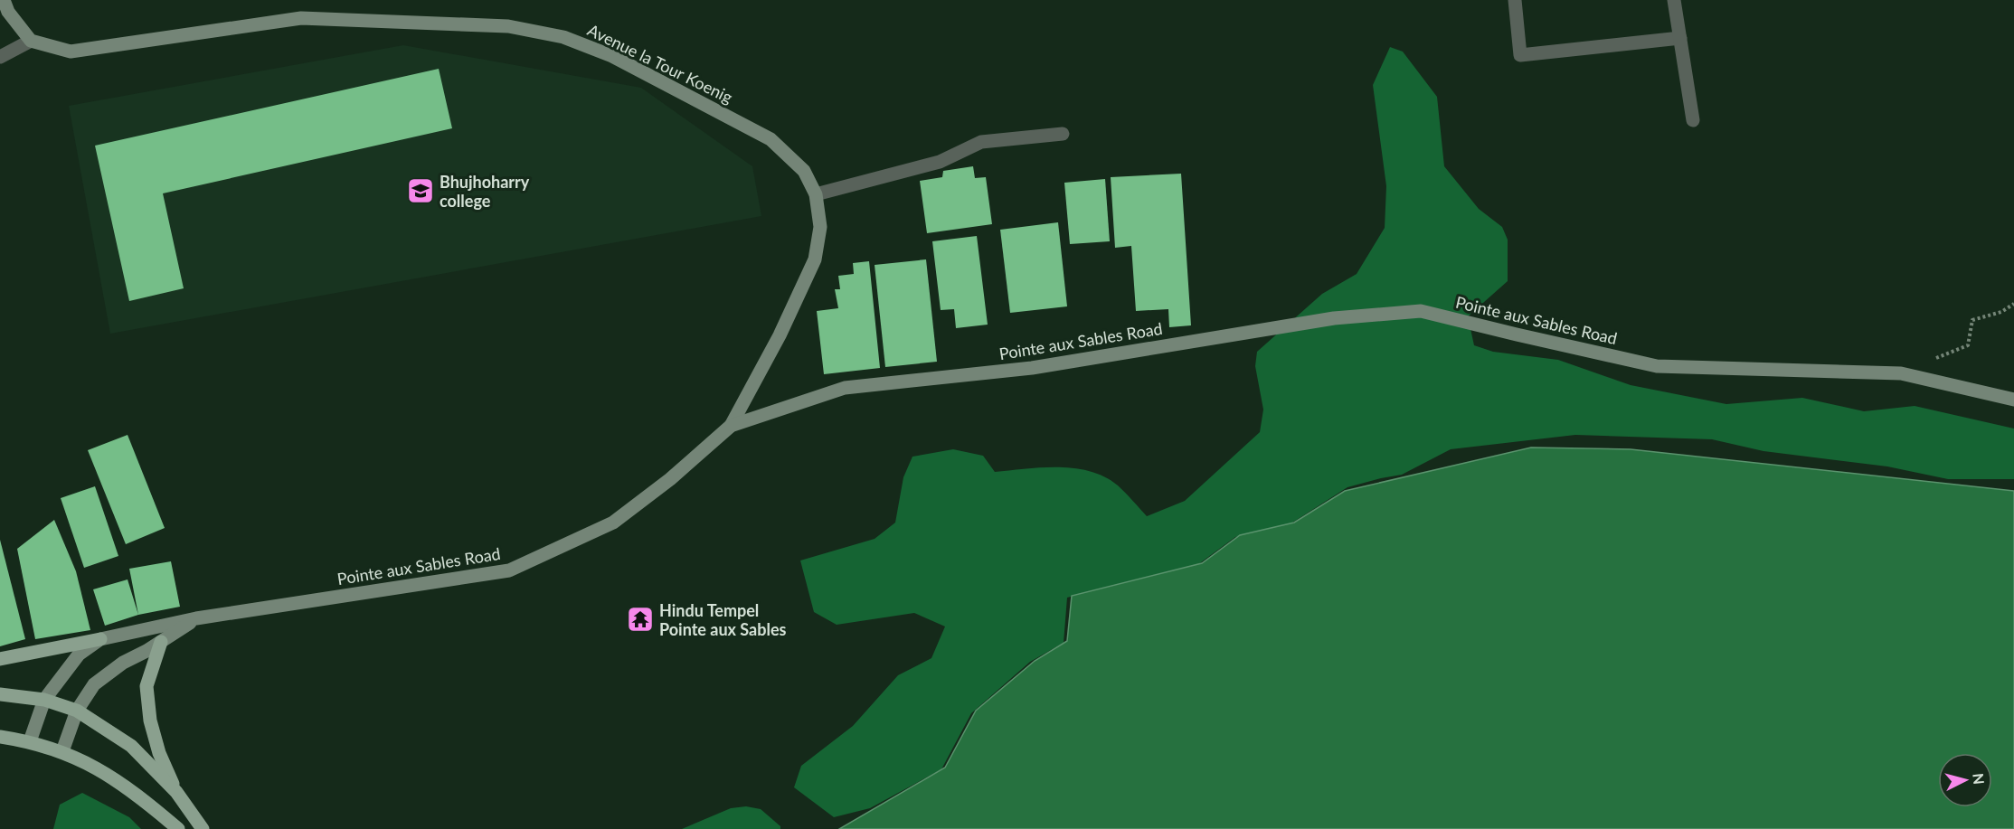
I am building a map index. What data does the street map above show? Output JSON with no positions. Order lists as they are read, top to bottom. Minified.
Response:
{"streets":{"main road":["Avenue la Tour Koenig","Pointe aux Sables Road"]},"crossings":[["Avenue la Tour Koenig","Pointe aux Sables Road"]],"places":{"school or university":["Bhujhoharry college"],"temple":["Hindu Tempel Pointe aux Sables"]},"north":"right"}
